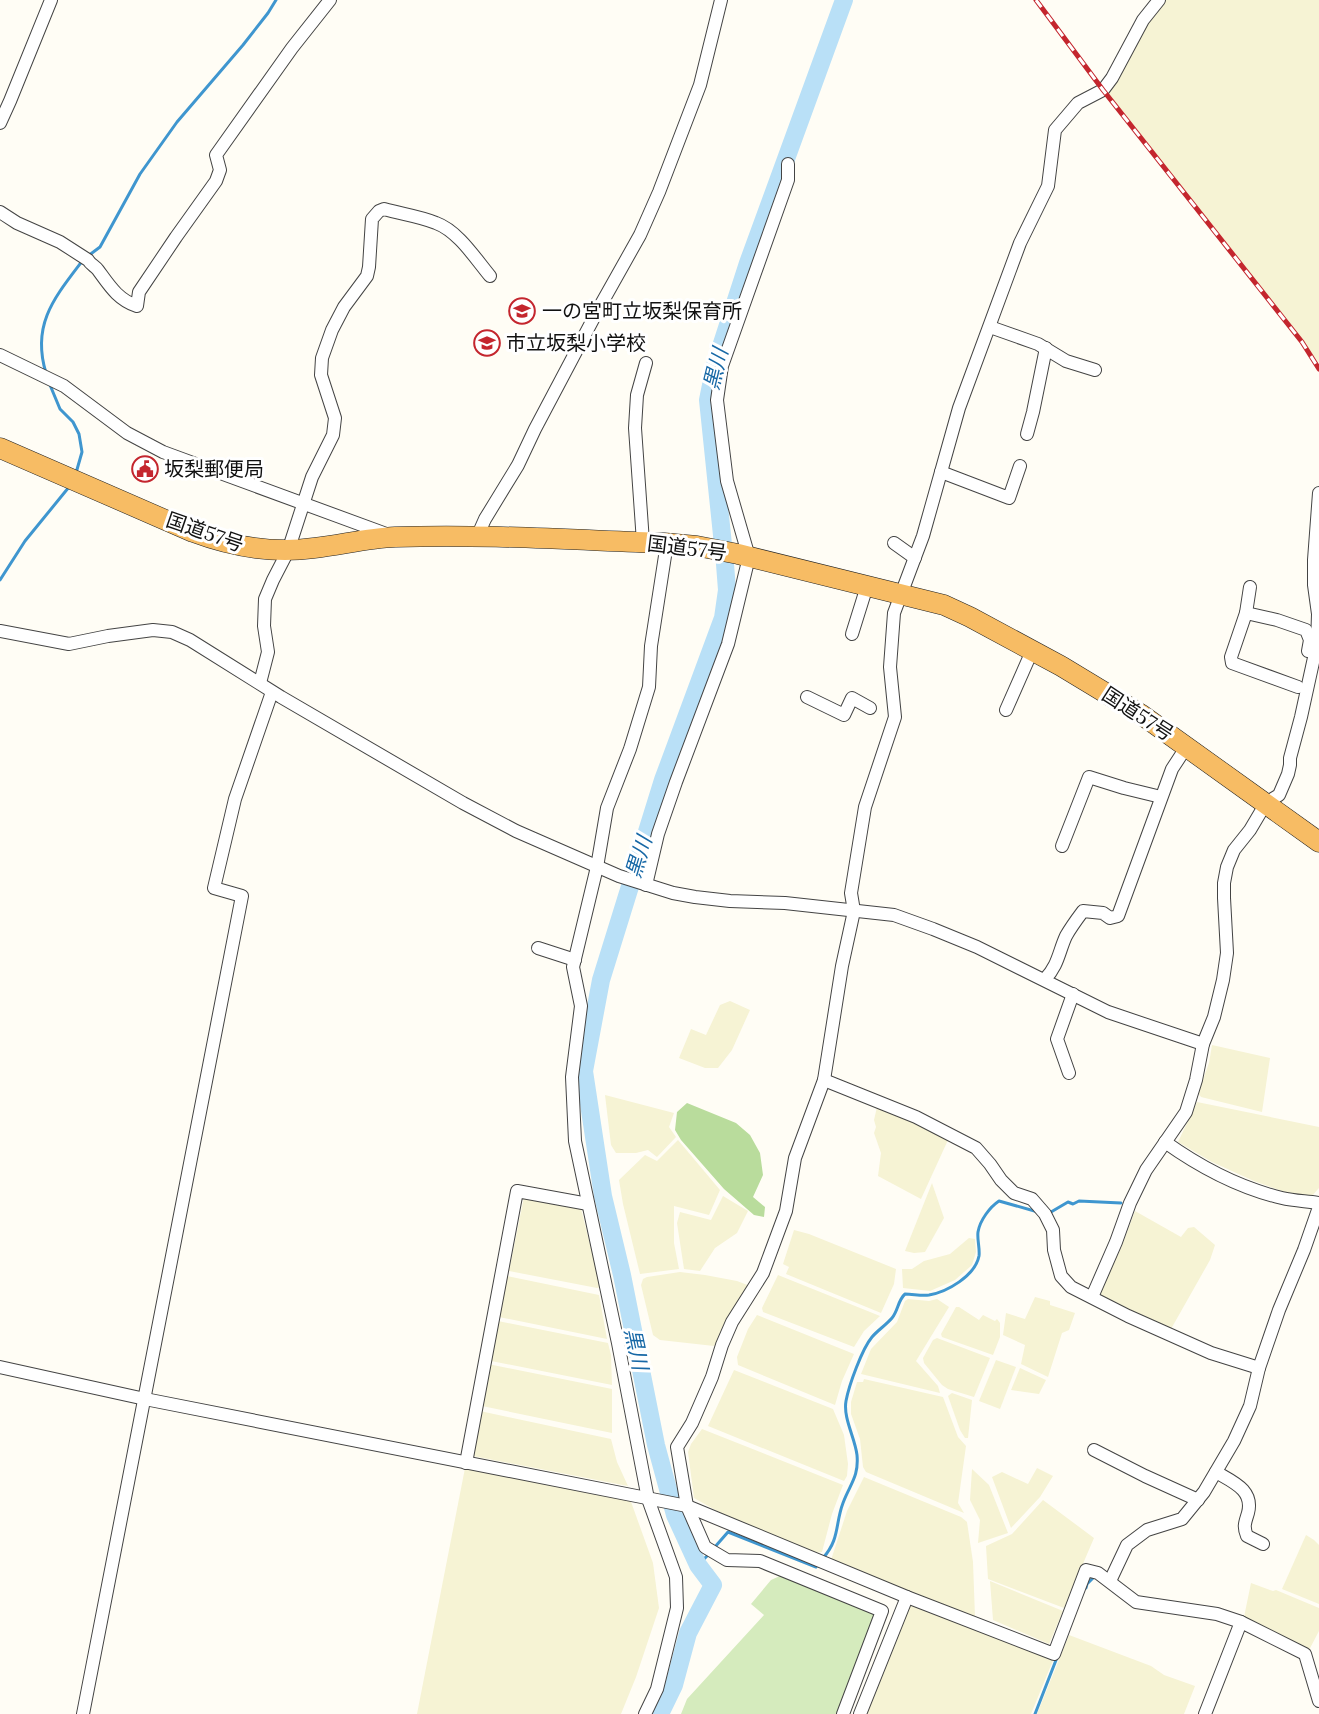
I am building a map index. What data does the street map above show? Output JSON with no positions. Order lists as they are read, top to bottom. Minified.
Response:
{"streets":{"highway":["国道57号"]},"water":["黒川"],"places":{"school or university":["一の宮町立坂梨保育所","市立坂梨小学校"],"public building":["坂梨郵便局"]}}
